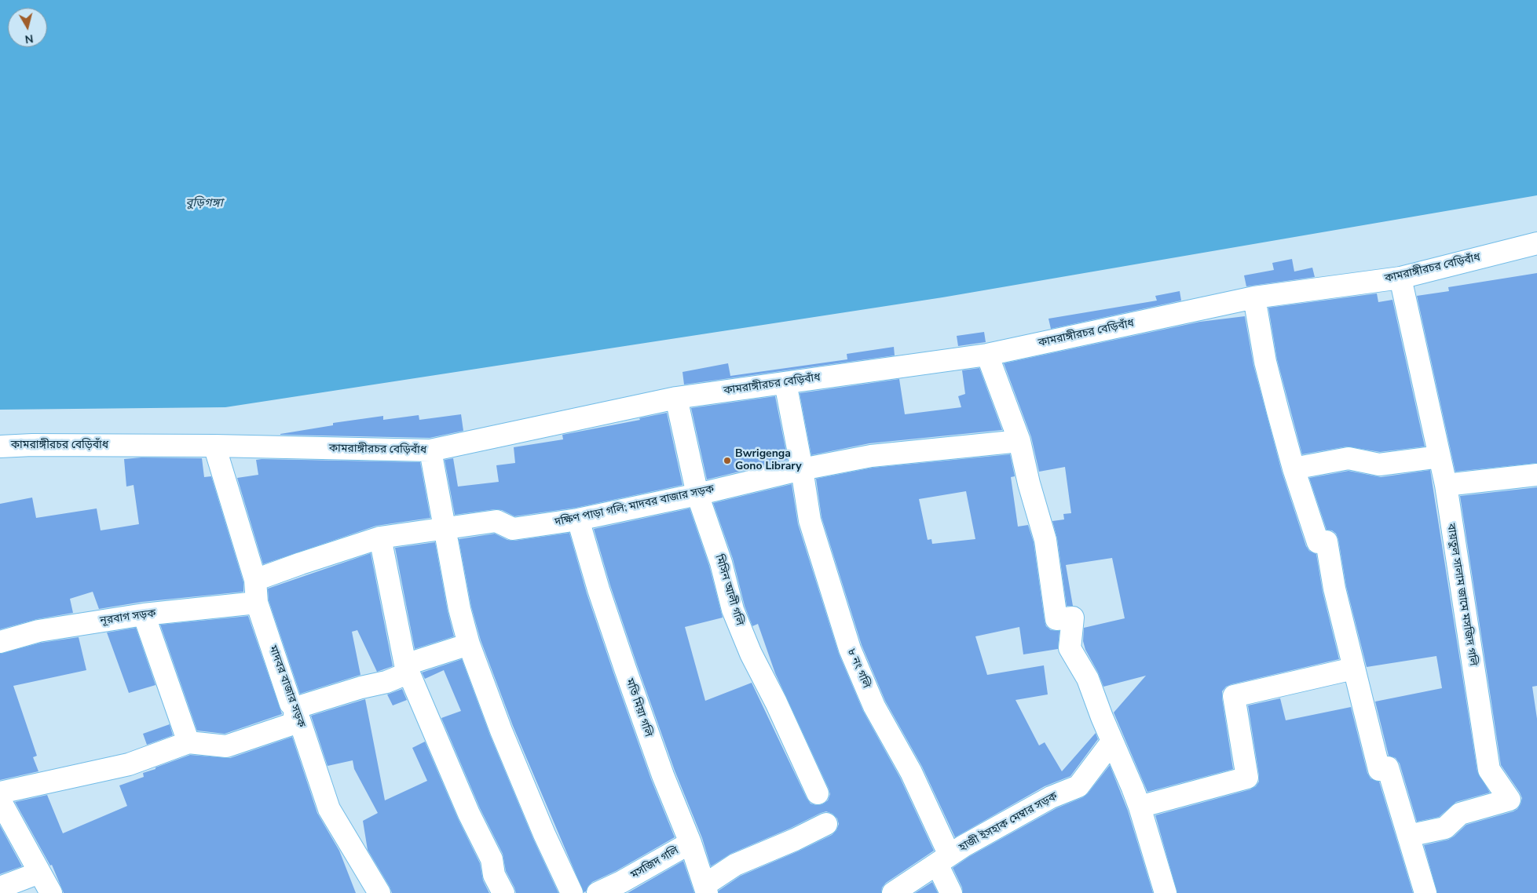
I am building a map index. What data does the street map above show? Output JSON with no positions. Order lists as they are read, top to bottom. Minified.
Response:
{"streets":{"street":["কামরাঙ্গীরচর বেড়িবাঁধ","দক্ষিণ পাড়া গলি; মাদবর বাজার সড়ক","মিসিন আলী গলি","বায়তুল সালাম জামে মসজিদ গলি","নূরবাগ সড়ক","৮ নং গলি","মাদবর বাজার সড়ক","মতি মিয়া গলি","হাজী ইসহাক মেম্বার সড়ক","মসজিদ গলি"]},"crossings":[["কামরাঙ্গীরচর বেড়িবাঁধ","মিসিন আলী গলি"],["কামরাঙ্গীরচর বেড়িবাঁধ","বায়তুল সালাম জামে মসজিদ গলি"],["কামরাঙ্গীরচর বেড়িবাঁধ","৮ নং গলি"],["কামরাঙ্গীরচর বেড়িবাঁধ","মাদবর বাজার সড়ক"],["দক্ষিণ পাড়া গলি; মাদবর বাজার সড়ক","মিসিন আলী গলি"],["দক্ষিণ পাড়া গলি; মাদবর বাজার সড়ক","৮ নং গলি"],["দক্ষিণ পাড়া গলি; মাদবর বাজার সড়ক","মাদবর বাজার সড়ক"],["দক্ষিণ পাড়া গলি; মাদবর বাজার সড়ক","মতি মিয়া গলি"],["নূরবাগ সড়ক","মাদবর বাজার সড়ক"],["৮ নং গলি","হাজী ইসহাক মেম্বার সড়ক"],["মতি মিয়া গলি","মসজিদ গলি"]],"water":["বুড়িগঙ্গা"],"places":["Bwrigenga Gono Library"],"north":"bottom"}
